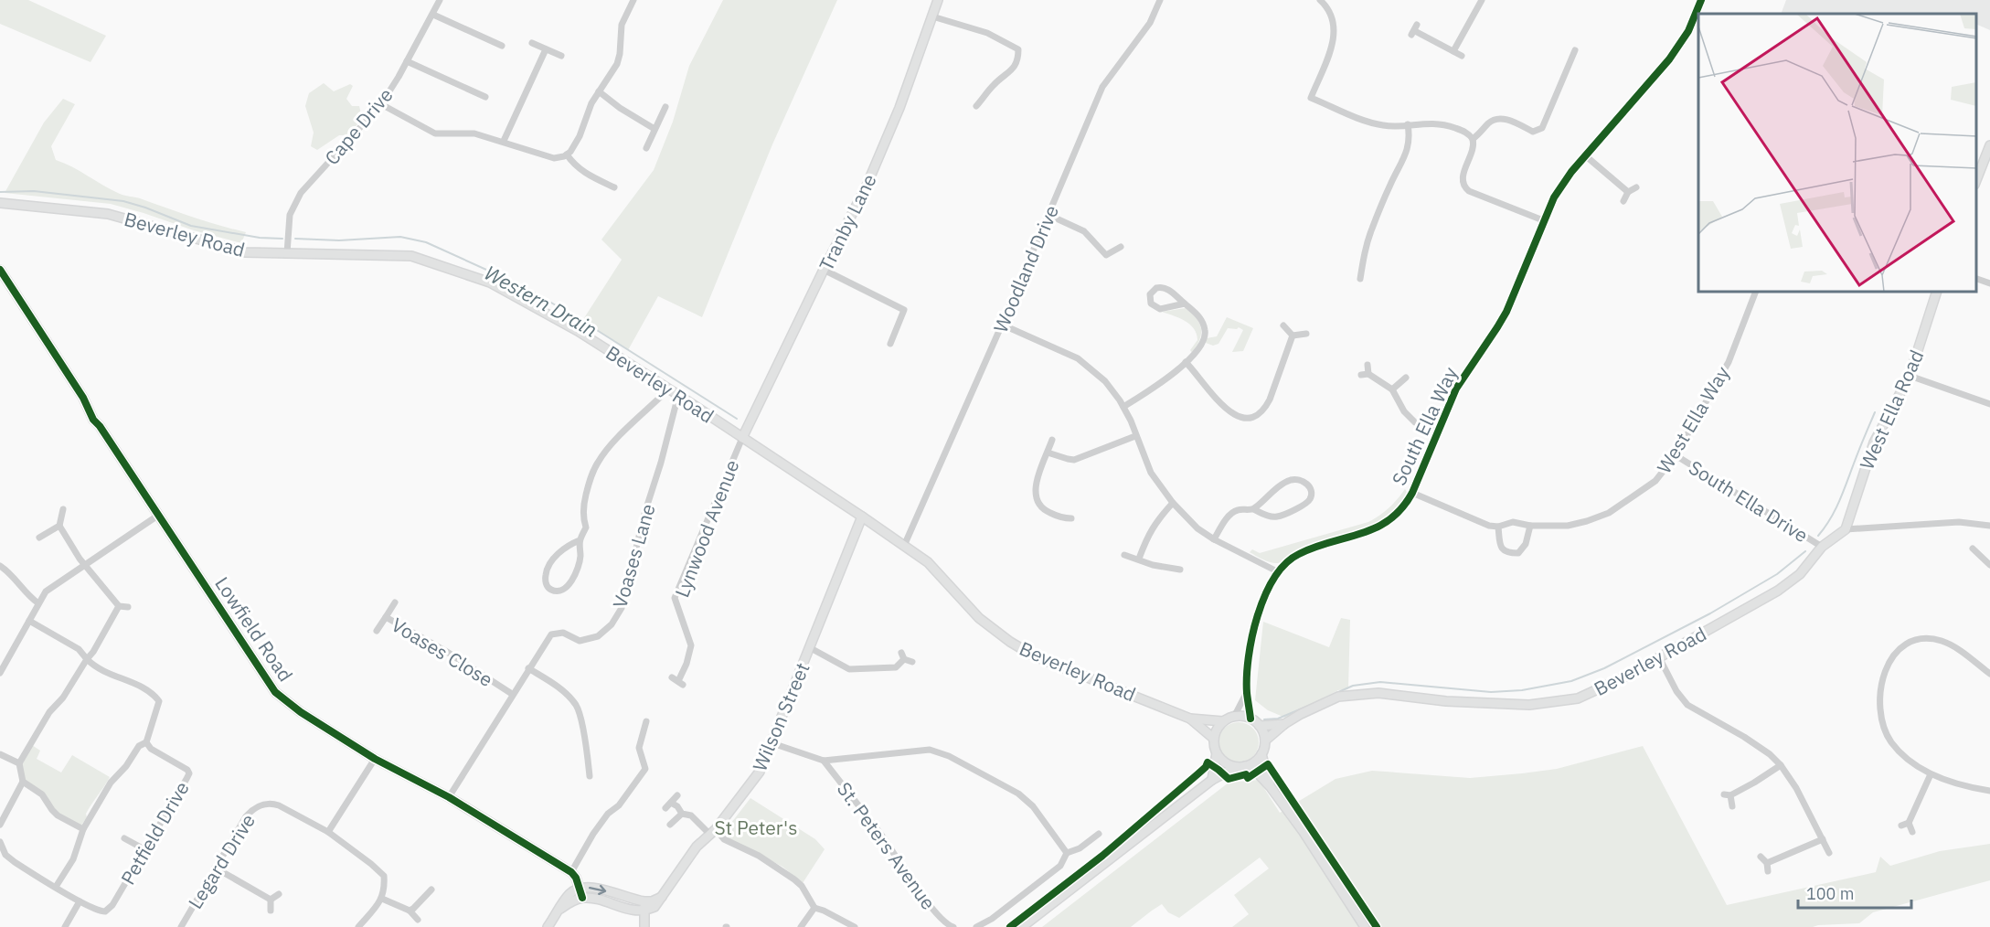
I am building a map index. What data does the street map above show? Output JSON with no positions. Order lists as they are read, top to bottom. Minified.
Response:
{"streets":{"main road":["Tranby Lane","Beverley Road","West Ella Road","Lowfield Road","Wilson Street"],"street":["Cape Drive","Woodland Drive","West Ella Way","South Ella Way","South Ella Drive","Lynwood Avenue","Voases Lane","Voases Close","Petfield Drive","St. Peters Avenue","Legard Drive"]},"crossings":[["Cape Drive","Beverley Road"],["Tranby Lane","Beverley Road"],["Tranby Lane","Lynwood Avenue"],["Beverley Road","Woodland Drive"],["Beverley Road","West Ella Road"],["Beverley Road","South Ella Way"],["Beverley Road","South Ella Drive"],["Beverley Road","Lynwood Avenue"],["Beverley Road","Voases Lane"],["Beverley Road","Wilson Street"],["West Ella Way","South Ella Way"],["West Ella Way","South Ella Drive"],["Voases Lane","Lowfield Road"],["Voases Lane","Voases Close"]],"water":["Western Drain"],"parks":["St Peter's"],"scale_bar":"100 m"}
